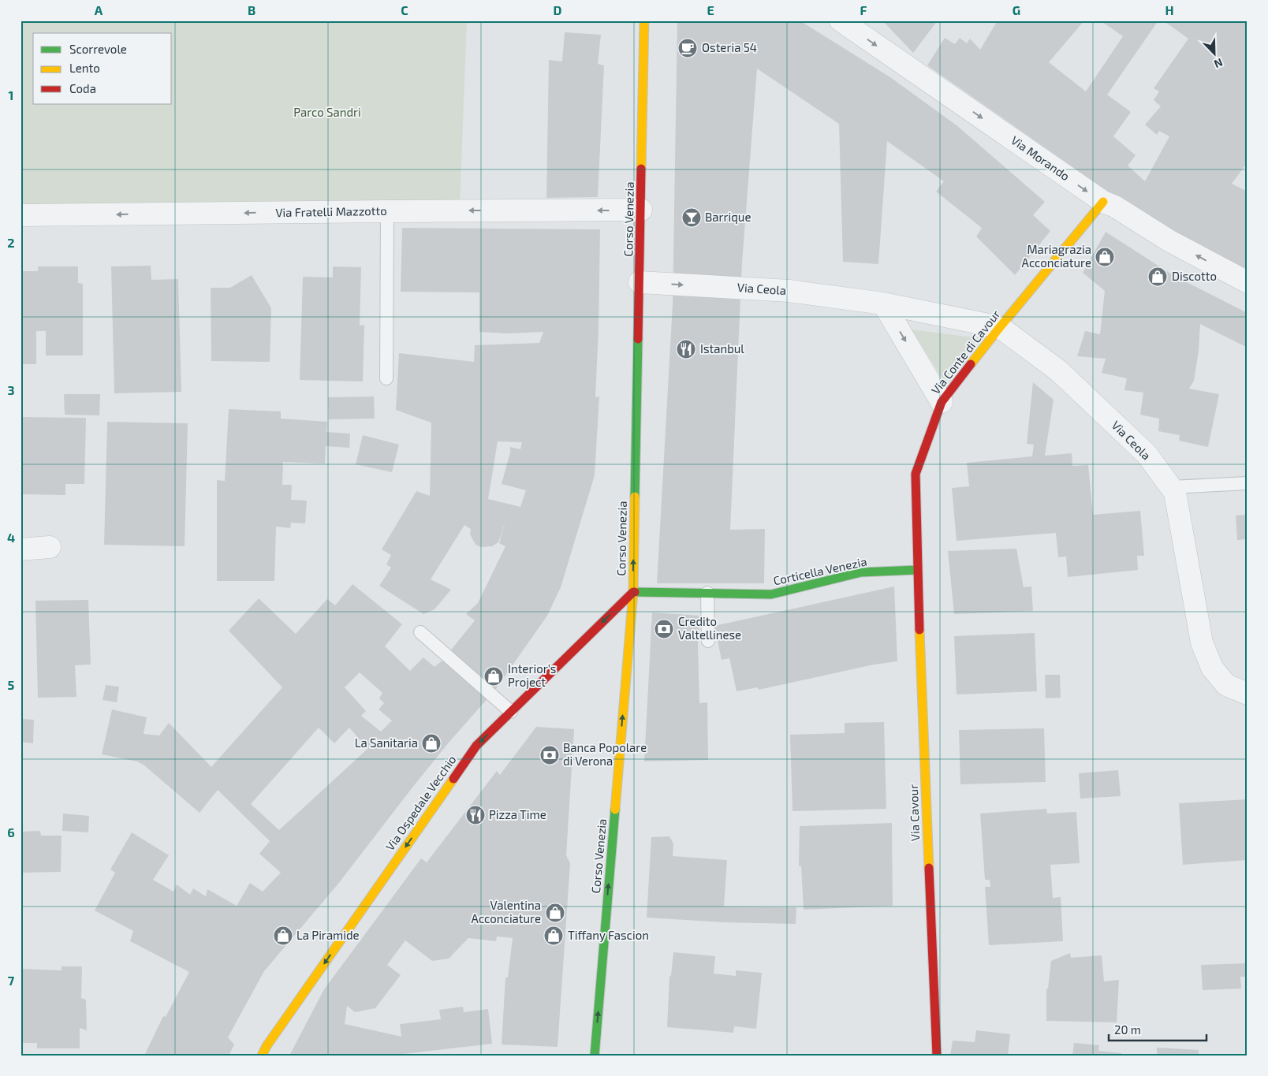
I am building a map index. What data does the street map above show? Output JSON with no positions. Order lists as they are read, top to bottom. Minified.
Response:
{"streets":{"street":["Via Morando","Via Fratelli Mazzotto","Corso Venezia","Via Ceola","Via Conte di Cavour","Corticella Venezia","Via Ospedale Vecchio","Via Cavour"]},"crossings":[["Via Morando","Via Conte di Cavour"],["Via Fratelli Mazzotto","Corso Venezia"],["Corso Venezia","Via Ceola"],["Corso Venezia","Corticella Venezia"],["Corso Venezia","Via Ospedale Vecchio"],["Via Ceola","Via Conte di Cavour"],["Via Conte di Cavour","Corticella Venezia"],["Via Conte di Cavour","Via Cavour"],["Corticella Venezia","Via Ospedale Vecchio"],["Corticella Venezia","Via Cavour"]],"one_way":["Via Fratelli Mazzotto","Corso Venezia","Via Ospedale Vecchio"],"parks":["Parco Sandri"],"places":{"cafe":["Osteria 54"],"bar":["Barrique"],"shop":["Mariagrazia Acconciature","Discotto","Interior's Project","La Sanitaria","Valentina Acconciature","La Piramide","Tiffany Fascion"],"restaurant":["Istanbul","Pizza Time"],"bank":["Credito Valtellinese","Banca Popolare di Verona"]},"legend":["Scorrevole","Lento","Coda"],"scale_bar":"20 m","north":"bottom right","grid":{"columns":["A","B","C","D","E","F","G","H"],"rows":["1","2","3","4","5","6","7"]}}
